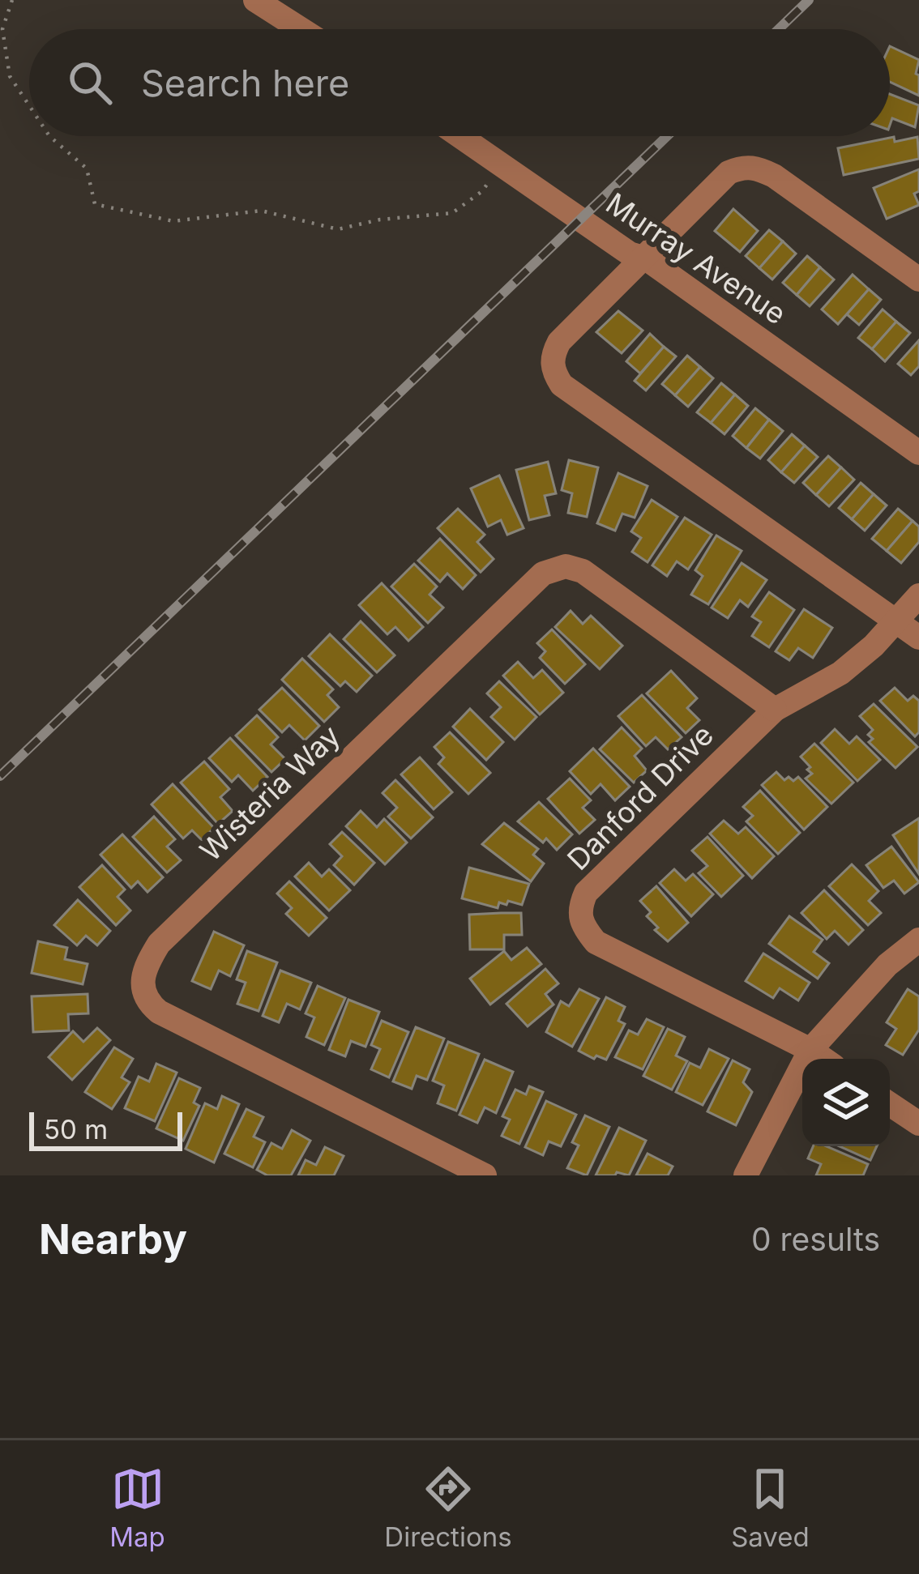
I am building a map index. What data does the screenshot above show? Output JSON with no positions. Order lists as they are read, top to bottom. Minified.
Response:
{"streets":{"street":["Murray Avenue","Wisteria Way","Danford Drive"]},"crossings":[["Wisteria Way","Danford Drive"]],"scale_bar":"50 m","page":{"search":"Search here","scale":"50 m","heading":["Nearby","0 results"],"nav":["Map","Directions","Saved"]}}
